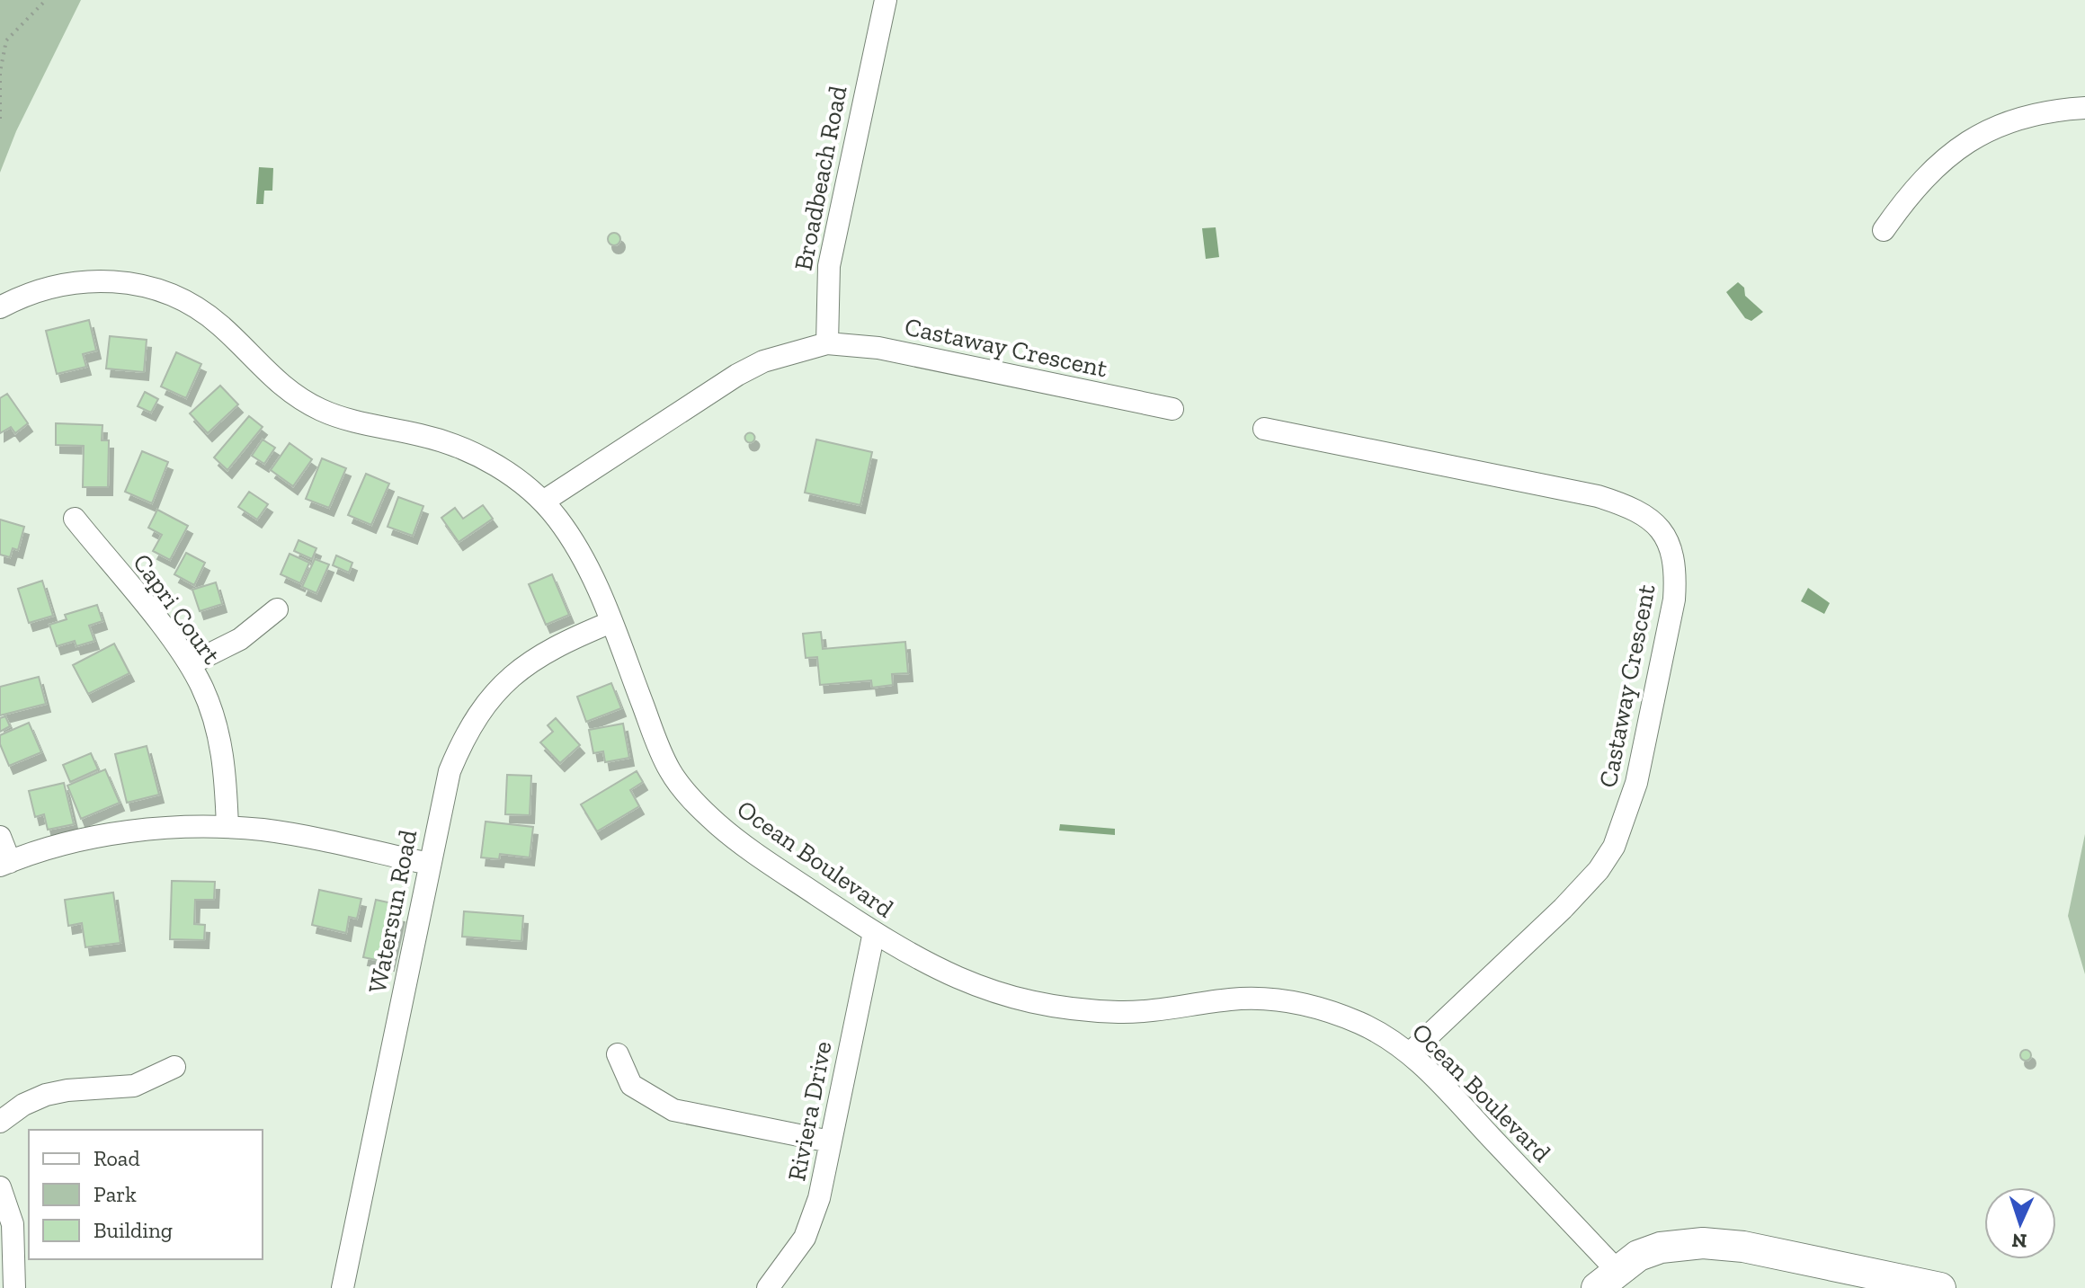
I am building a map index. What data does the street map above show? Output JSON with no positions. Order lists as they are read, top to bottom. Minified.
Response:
{"streets":{"street":["Broadbeach Road","Castaway Crescent","Capri Court","Ocean Boulevard","Watersun Road","Riviera Drive"]},"crossings":[["Broadbeach Road","Castaway Crescent"],["Castaway Crescent","Ocean Boulevard"],["Ocean Boulevard","Watersun Road"],["Ocean Boulevard","Riviera Drive"]],"legend":["Road","Park","Building"],"north":"bottom"}
